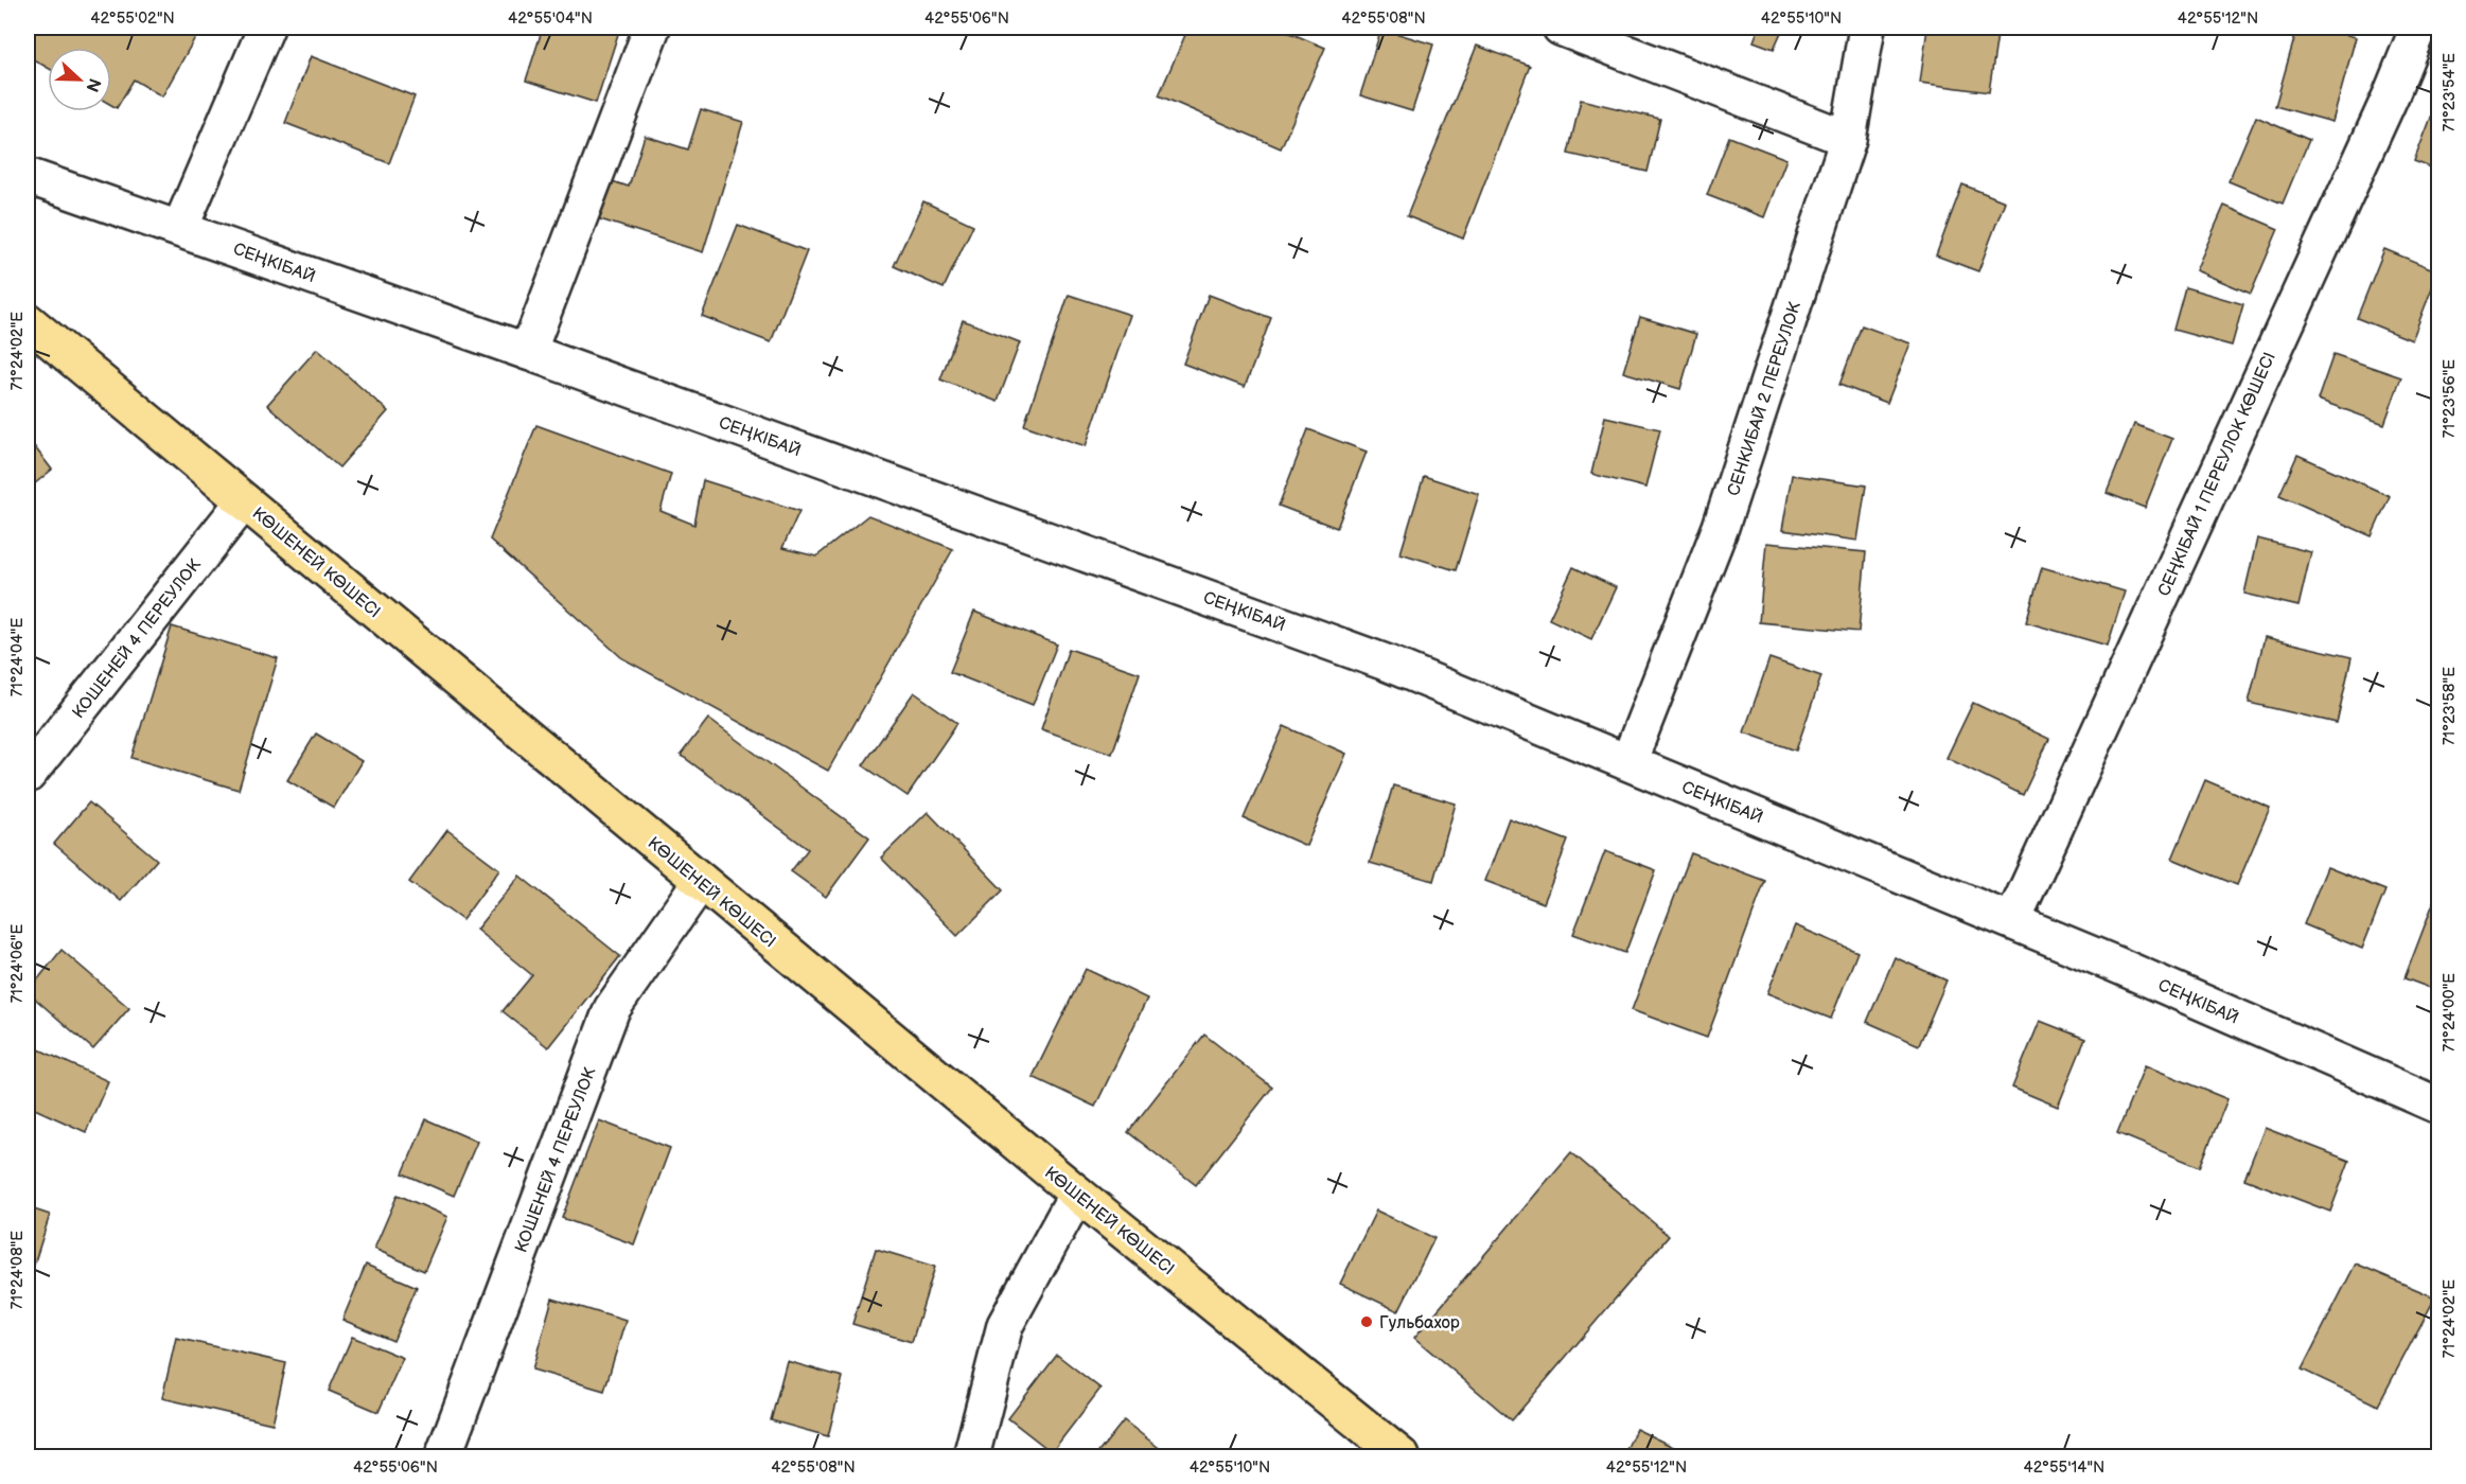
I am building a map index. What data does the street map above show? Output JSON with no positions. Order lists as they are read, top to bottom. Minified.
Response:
{"streets":{"main road":["КӨШЕНЕЙ КӨШЕСІ"],"street":["СЕҢКІБАЙ","СЕНКИБАЙ 2 ПЕРЕУЛОК","СЕҢКІБАЙ 1 ПЕРЕУЛОК КӨШЕСІ","КОШЕНЕЙ 4 ПЕРЕУЛОК"]},"crossings":[["СЕҢКІБАЙ","СЕНКИБАЙ 2 ПЕРЕУЛОК"],["СЕҢКІБАЙ","СЕҢКІБАЙ 1 ПЕРЕУЛОК КӨШЕСІ"],["КӨШЕНЕЙ КӨШЕСІ","КОШЕНЕЙ 4 ПЕРЕУЛОК"]],"places":["Гульбахор"],"north":"right","coordinates":["42°55'02\"N","42°55'04\"N","42°55'06\"N","42°55'08\"N","42°55'10\"N","42°55'12\"N","71°23'54\"E","71°24'02\"E","71°23'56\"E","71°24'04\"E","71°23'58\"E","71°24'06\"E","71°24'00\"E","71°24'08\"E","42°55'14\"N"]}
